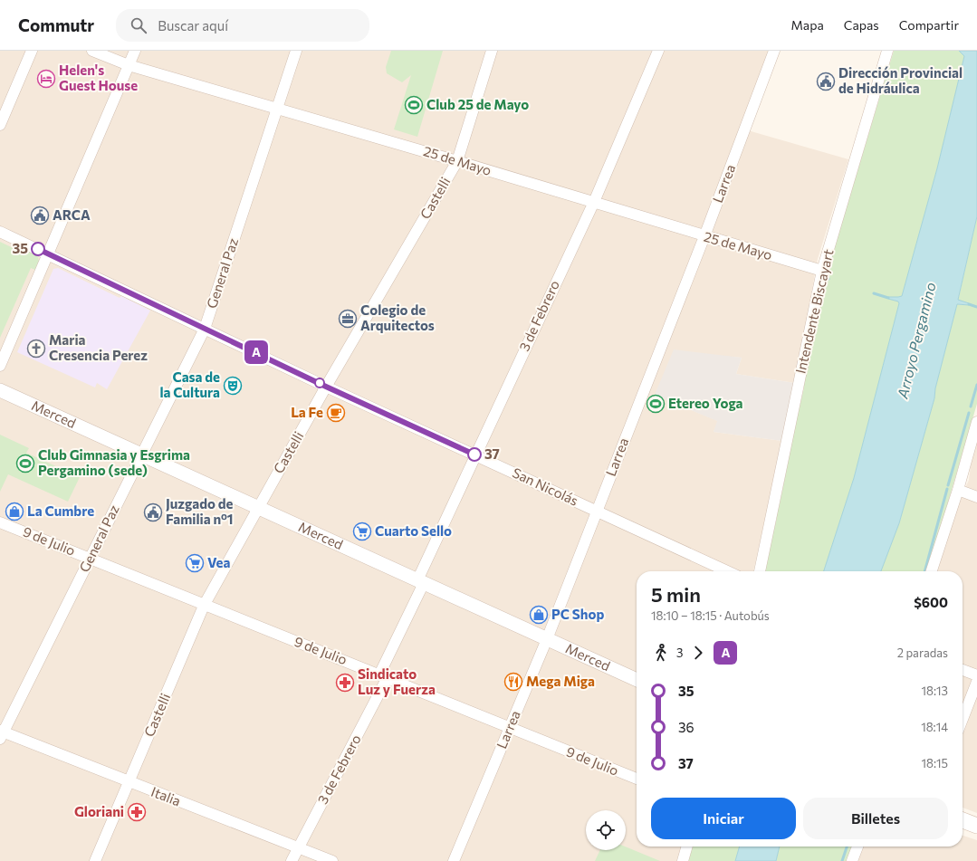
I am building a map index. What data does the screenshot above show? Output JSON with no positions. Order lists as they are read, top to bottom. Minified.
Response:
{"streets":{"street":["25 de Mayo","Larrea","Castelli","General Paz","Intendente Biscayart","3 de Febrero","Merced","San Nicolás","9 de Julio","Italia"]},"crossings":[["25 de Mayo","Larrea"],["25 de Mayo","Castelli"],["25 de Mayo","General Paz"],["25 de Mayo","Intendente Biscayart"],["25 de Mayo","3 de Febrero"],["Larrea","Merced"],["Larrea","San Nicolás"],["Larrea","9 de Julio"],["Castelli","Merced"],["Castelli","San Nicolás"],["Castelli","9 de Julio"],["Castelli","Italia"],["General Paz","Merced"],["General Paz","San Nicolás"],["General Paz","9 de Julio"],["General Paz","Italia"],["3 de Febrero","Merced"],["3 de Febrero","San Nicolás"],["3 de Febrero","9 de Julio"],["3 de Febrero","Italia"]],"water":["Arroyo Pergamino"],"places":{"hotel":["Helen's Guest House"],"public building":["Dirección Provincial de Hidráulica","ARCA","Juzgado de Familia nº1"],"sports":["Club 25 de Mayo","Etereo Yoga","Club Gimnasia y Esgrima Pergamino (sede)"],"other":["35","37"],"office":["Colegio de Arquitectos"],"church":["Maria Cresencia Perez"],"theatre":["Casa de la Cultura"],"cafe":["La Fe"],"shop":["La Cumbre","PC Shop"],"supermarket":["Cuarto Sello","Vea"],"restaurant":["Mega Miga"],"pharmacy":["Sindicato Luz y Fuerza","Gloriani"]},"lines":["bus line A"],"page":{"header":"Commutr","search":"Buscar aquí","nav":["Mapa","Capas","Compartir"],"on_map":"A","heading":["5 min","18:10 – 18:15 · Autobús","$600"],"legs":["3","A","2 paradas"],"list":[{"name":"35","value":"18:13"},{"name":"36","value":"18:14"},{"name":"37","value":"18:15"}],"buttons":["Iniciar","Billetes"]}}
